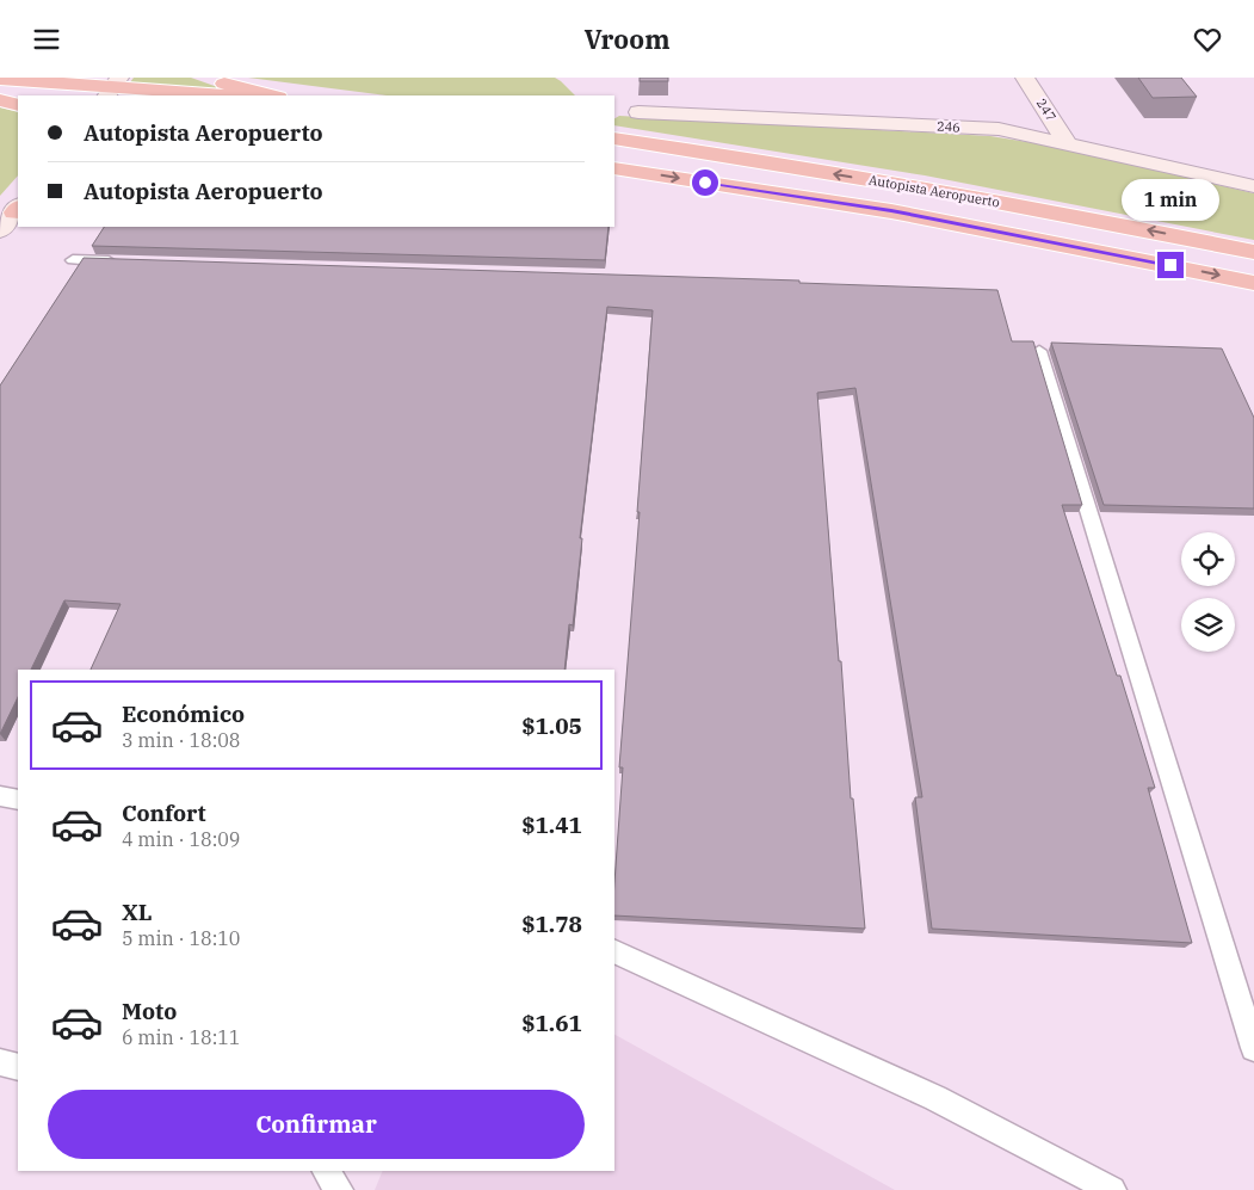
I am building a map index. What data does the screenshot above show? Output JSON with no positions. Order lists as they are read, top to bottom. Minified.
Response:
{"streets":{"highway":["Autopista Aeropuerto"],"street":["247","246"]},"crossings":[["247","246"]],"page":{"header":"Vroom","banner":["Autopista Aeropuerto","Autopista Aeropuerto"],"bubble":"1 min","list":[{"name":"Económico","note":"3 min · 18:08","value":"$1.05"},{"name":"Confort","note":"4 min · 18:09","value":"$1.41"},{"name":"XL","note":"5 min · 18:10","value":"$1.78"},{"name":"Moto","note":"6 min · 18:11","value":"$1.61"}],"buttons":"Confirmar"}}
